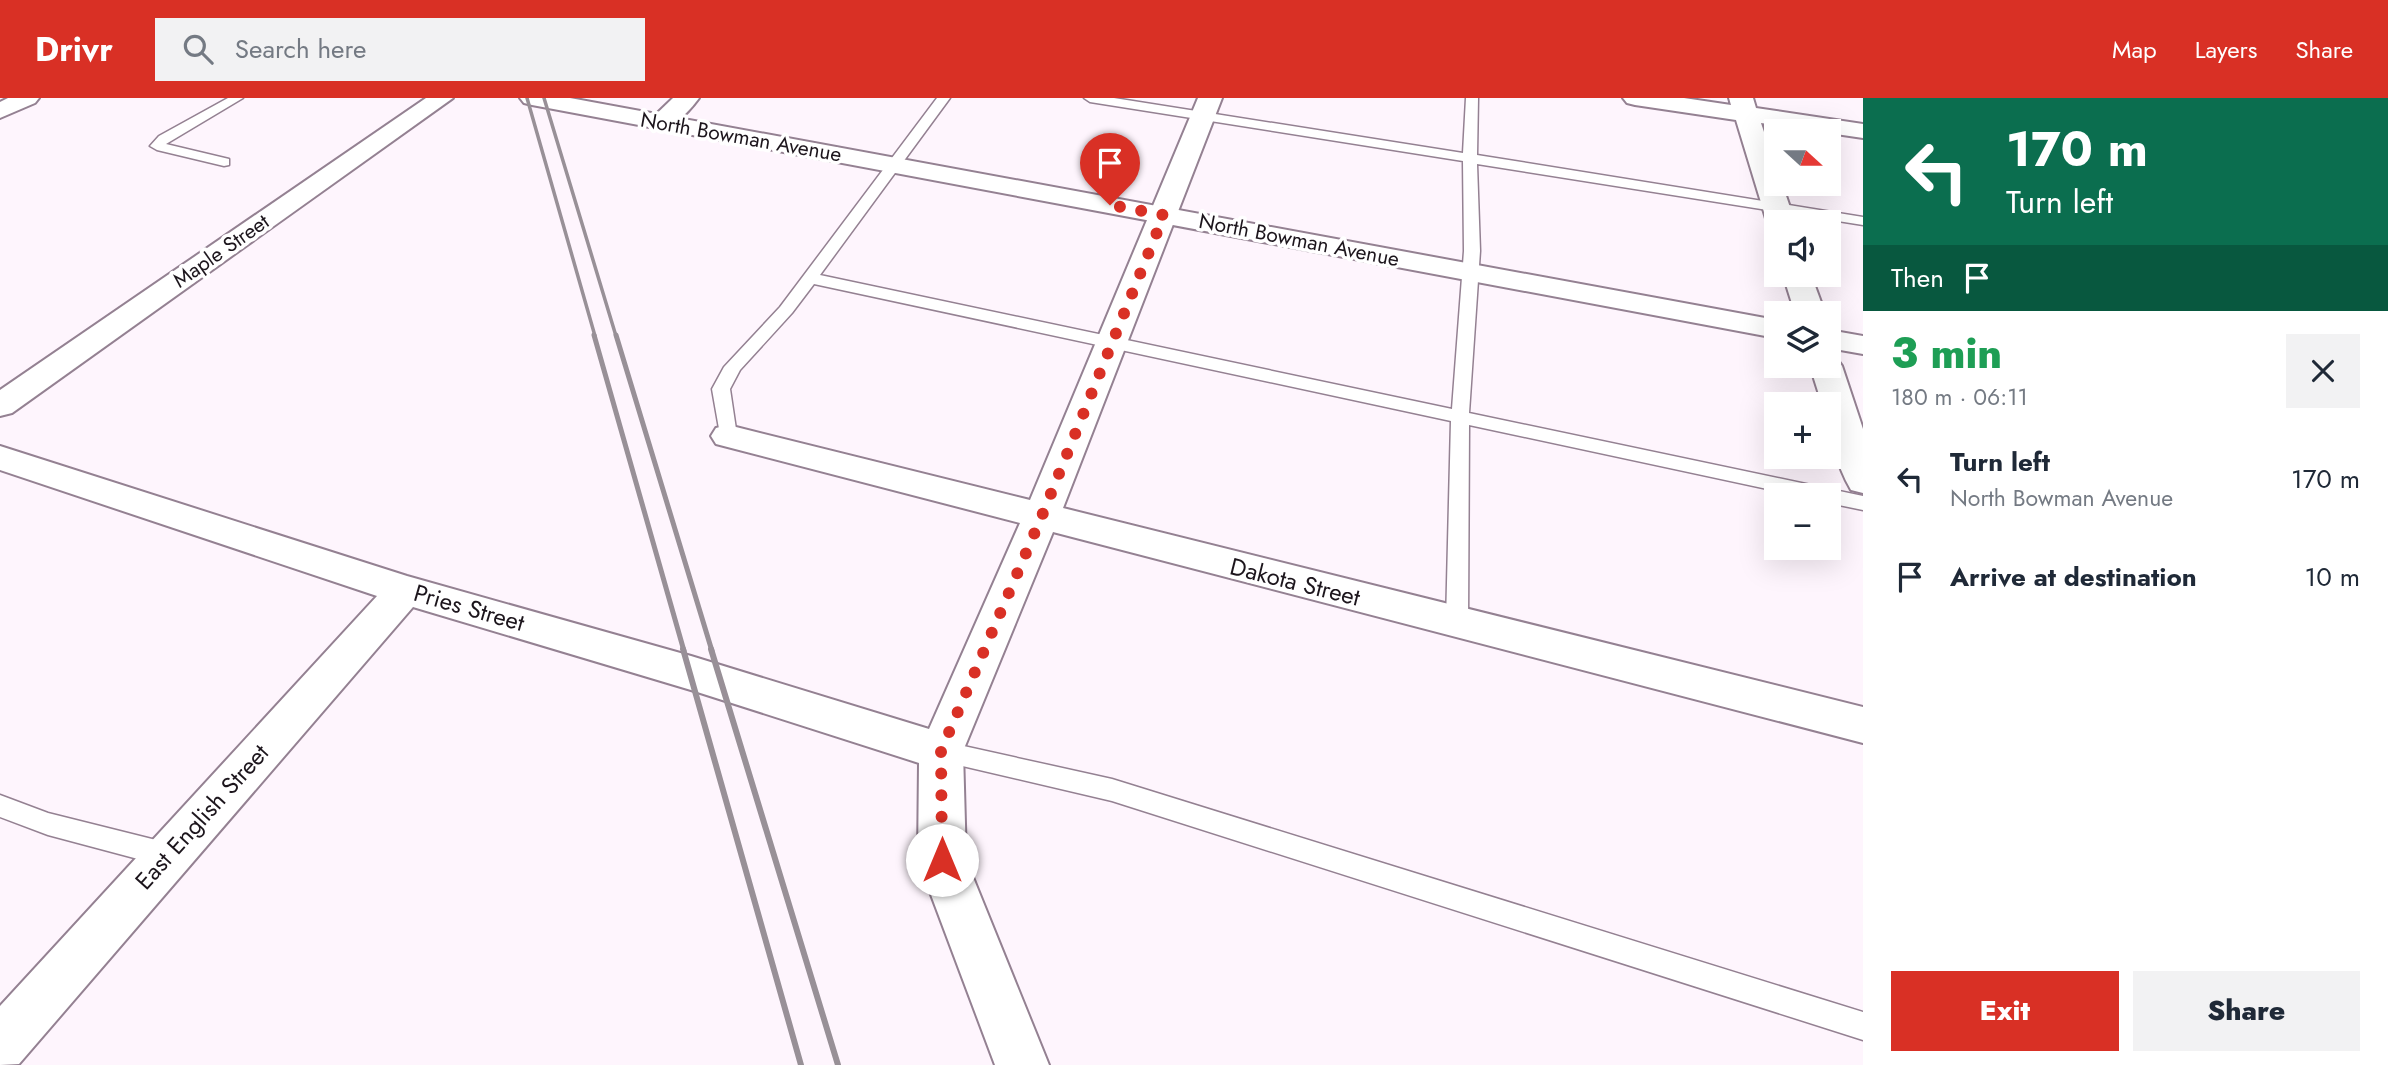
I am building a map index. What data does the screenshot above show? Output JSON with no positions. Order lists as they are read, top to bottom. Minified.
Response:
{"streets":{"street":["North Bowman Avenue","Maple Street","Dakota Street","Pries Street","East English Street"]},"crossings":[["Pries Street","East English Street"]],"north":"right","page":{"header":"Drivr","search":"Search here","nav":["Map","Layers","Share"],"turn":["170 m","Turn left"],"map_buttons":["+","−"],"then":"Then","heading":["3 min","180 m · 06:11"],"list":[{"name":"Turn left","note":"North Bowman Avenue","value":"170 m"},{"name":"Arrive at destination","value":"10 m"}],"buttons":["Exit","Share"]}}
